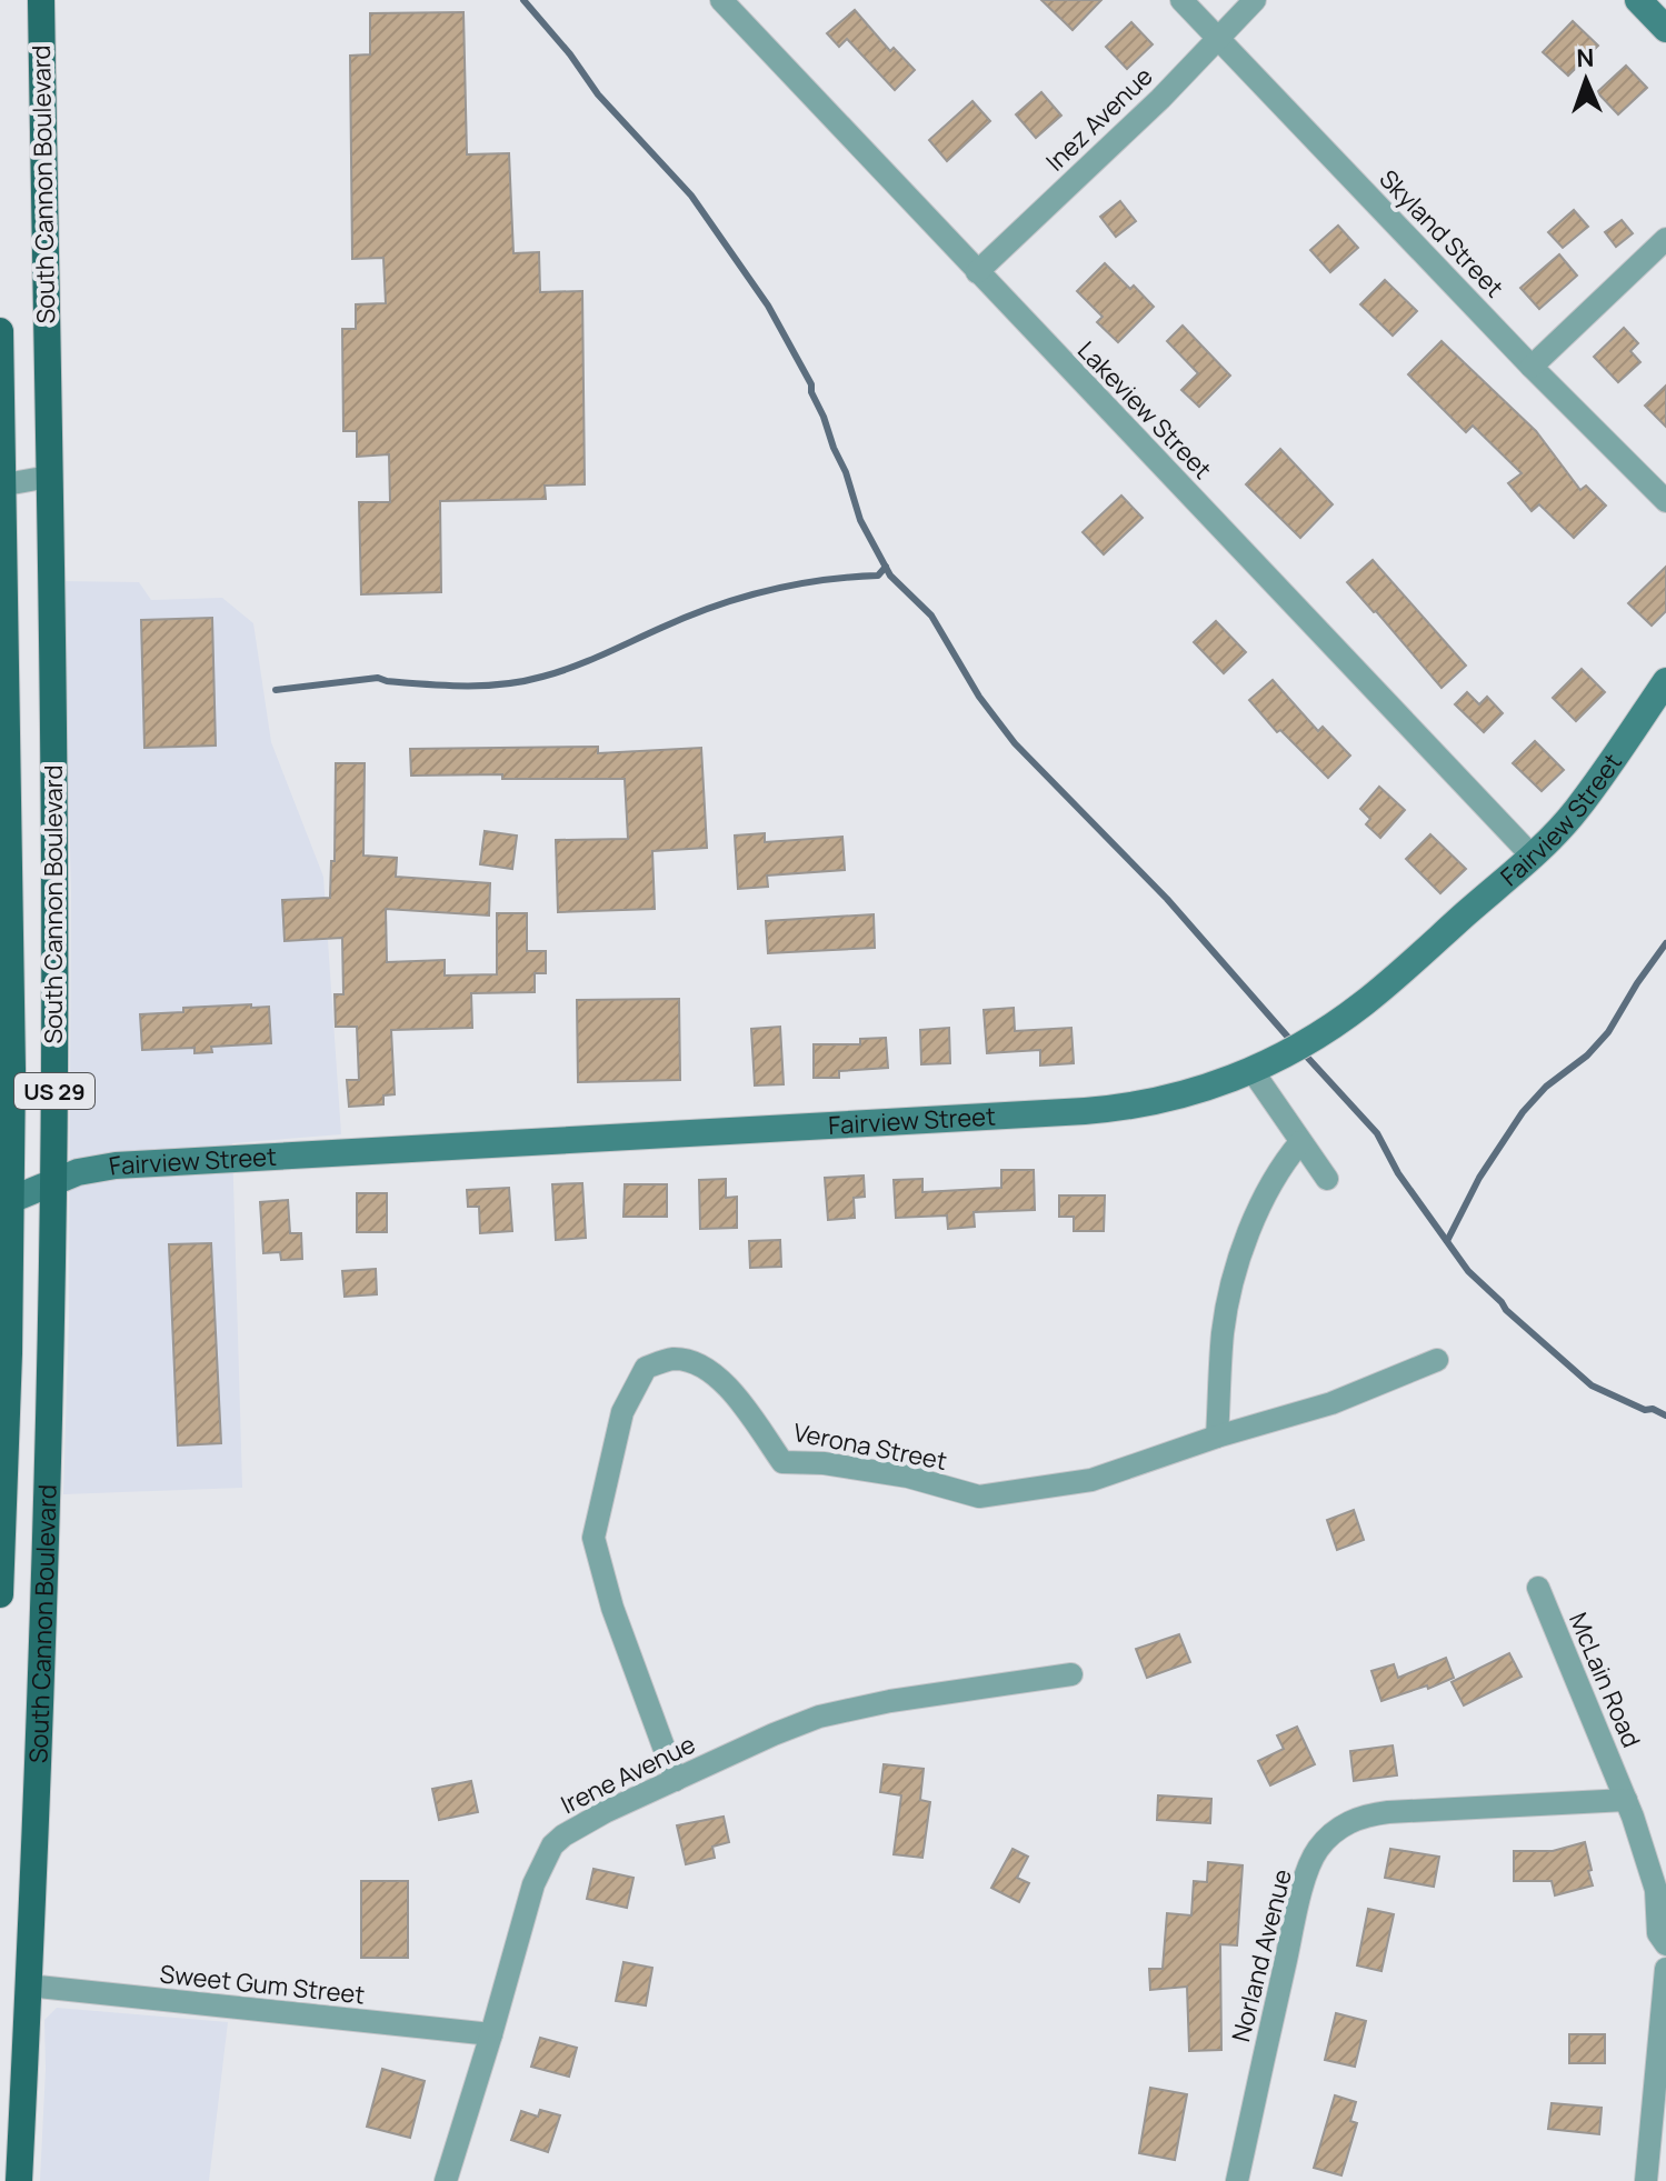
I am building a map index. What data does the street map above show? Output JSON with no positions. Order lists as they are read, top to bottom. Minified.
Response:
{"streets":{"main road":["South Cannon Boulevard","US 29"],"street":["Inez Avenue","Skyland Street","Lakeview Street","Fairview Street","Verona Street","McLain Road","Irene Avenue","Norland Avenue","Sweet Gum Street"]},"crossings":[["Inez Avenue","Skyland Street"],["Inez Avenue","Lakeview Street"],["South Cannon Boulevard","Fairview Street"],["South Cannon Boulevard","Sweet Gum Street"],["Lakeview Street","Fairview Street"],["Verona Street","Irene Avenue"],["McLain Road","Norland Avenue"],["Irene Avenue","Sweet Gum Street"]],"north":"top"}
